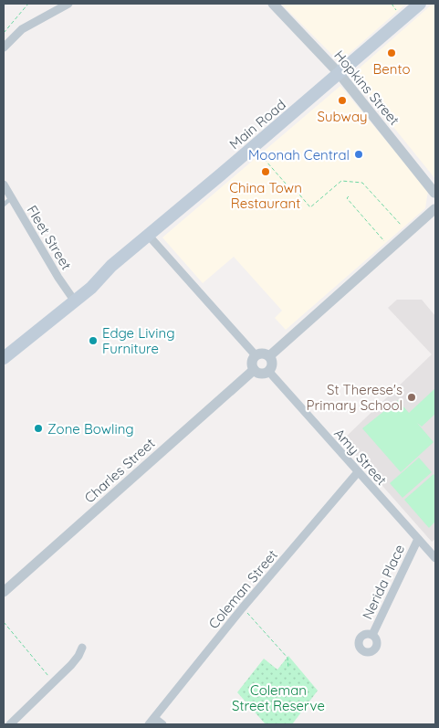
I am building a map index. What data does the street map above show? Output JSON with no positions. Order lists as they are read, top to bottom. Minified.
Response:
{"streets":{"main road":["Main Road"],"street":["Hopkins Street","Fleet Street","Amy Street","Charles Street","Nerida Place","Coleman Street"]},"crossings":[["Hopkins Street","Main Road"],["Main Road","Fleet Street"],["Amy Street","Charles Street"],["Amy Street","Nerida Place"],["Amy Street","Coleman Street"]],"parks":["Coleman Street Reserve"],"places":["Bento","Subway","Moonah Central","China Town Restaurant","Edge Living Furniture","St Therese's Primary School","Zone Bowling"]}
